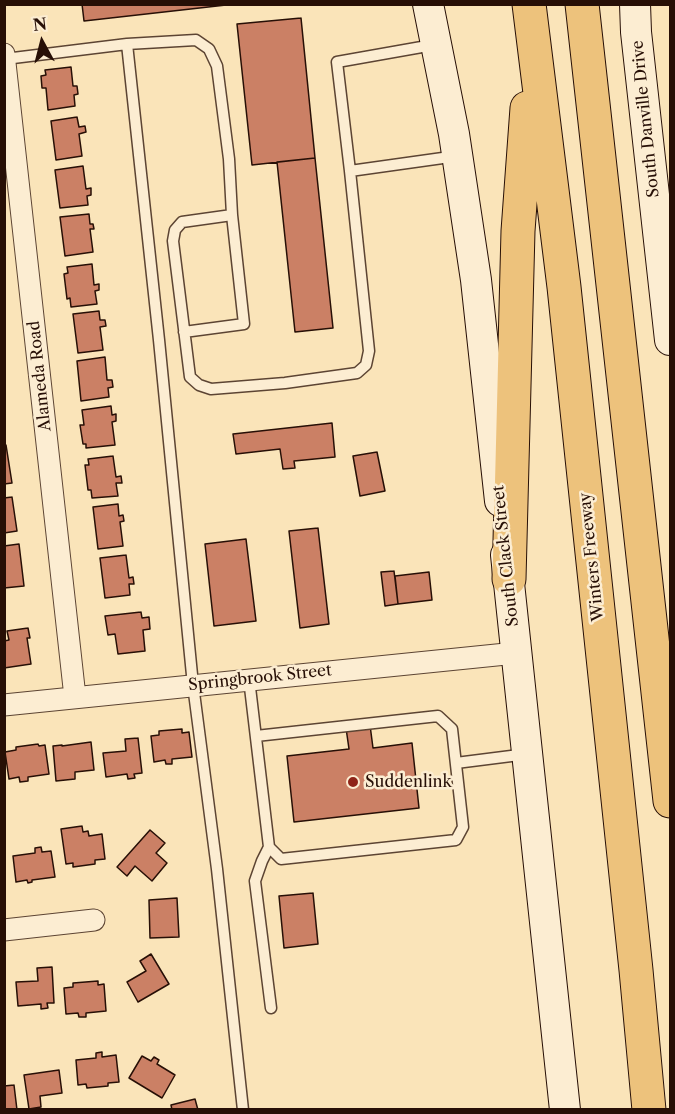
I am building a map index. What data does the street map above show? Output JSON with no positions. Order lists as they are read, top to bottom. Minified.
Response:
{"streets":{"highway":["Winters Freeway"],"main road":["South Danville Drive","South Clack Street"],"street":["Alameda Road","Springbrook Street"]},"crossings":[["Alameda Road","Springbrook Street"],["South Clack Street","Springbrook Street"]],"places":["Suddenlink"],"north":"top"}
